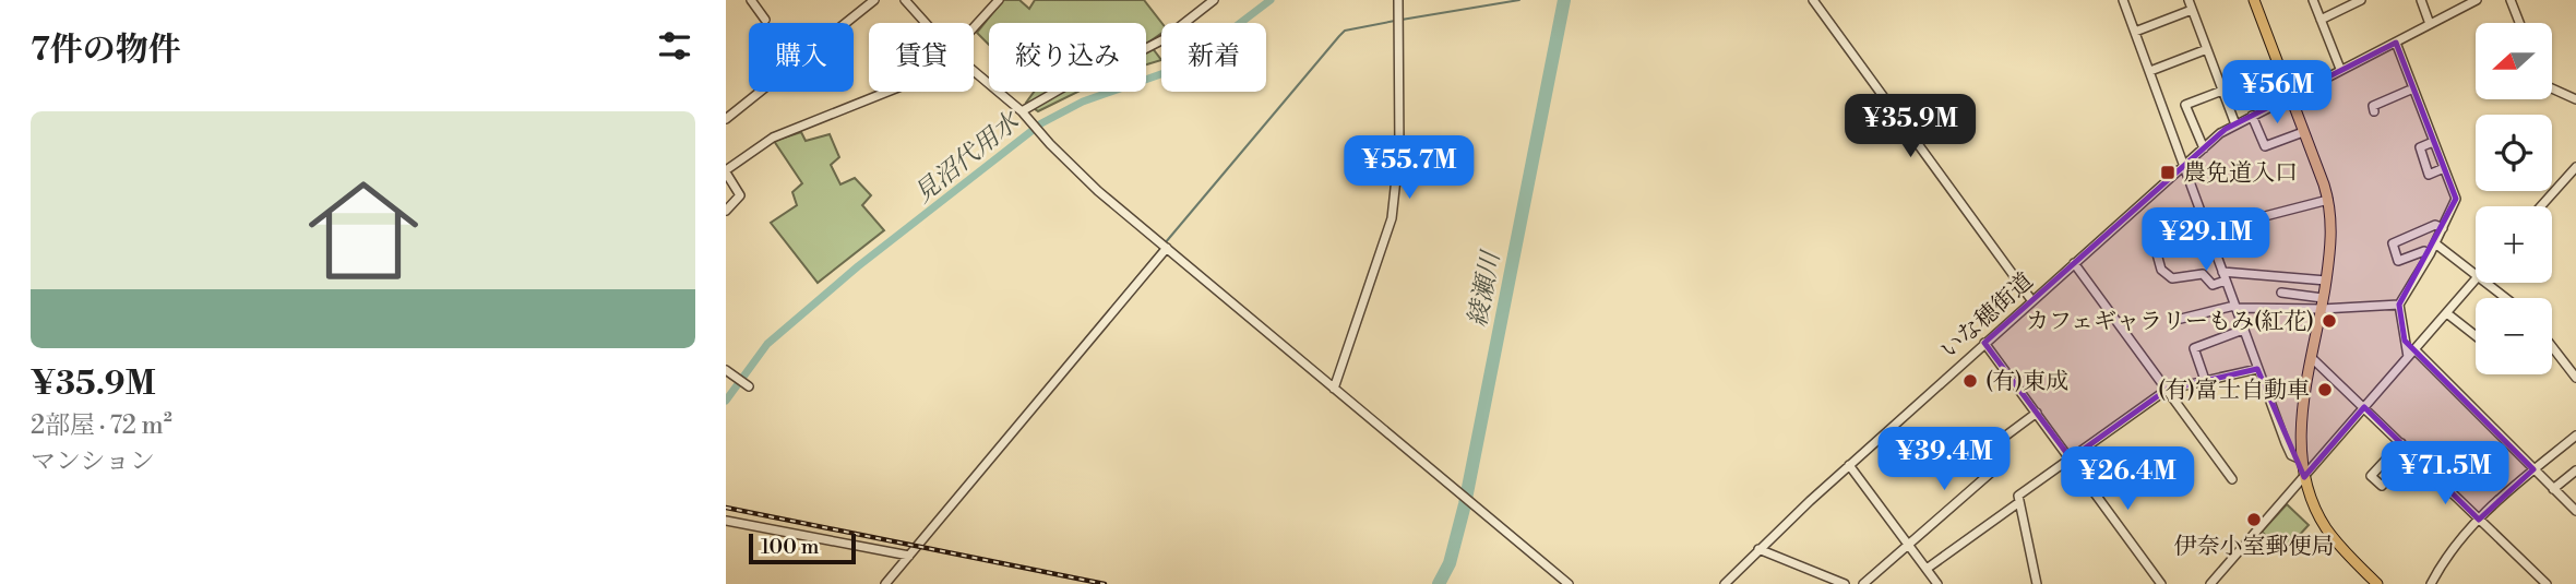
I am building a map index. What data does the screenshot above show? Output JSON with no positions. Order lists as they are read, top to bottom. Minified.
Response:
{"streets":{"street":["いな穂街道"]},"water":["見沼代用水","綾瀬川"],"places":{"transit":["農免道入口"],"other":["カフェギャラリーもみ(紅花)","(有)東成","(有)富士自動車","伊奈小室郵便局"]},"scale_bar":"100 m","north":"left","page":{"heading":"7件の物件","map_buttons":["+","−"],"chip":["購入","賃貸","絞り込み","新着"],"price":["¥56M","¥35.9M","¥55.7M","¥29.1M","¥39.4M","¥71.5M","¥26.4M"],"list":[{"name":"¥35.9M","note":"2部屋 · 72 m² · マンション"}],"scale":"100 m"}}
